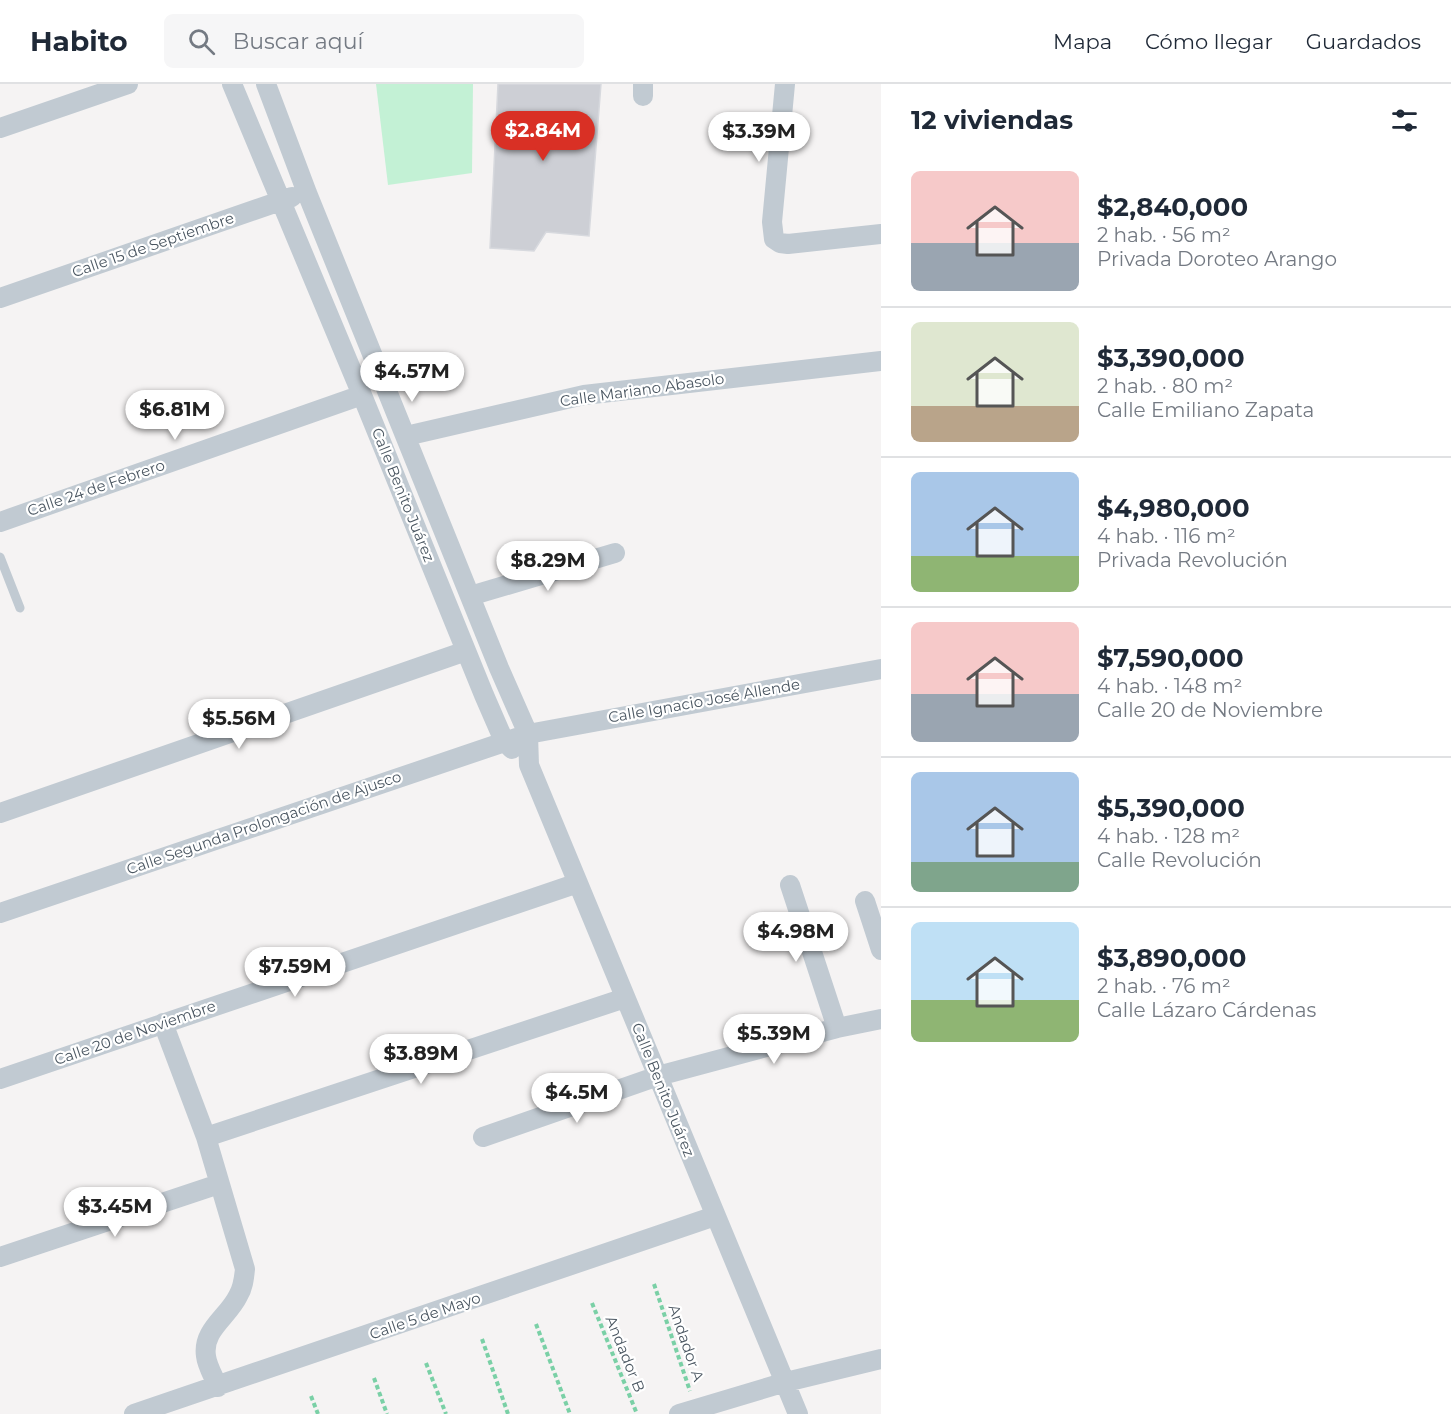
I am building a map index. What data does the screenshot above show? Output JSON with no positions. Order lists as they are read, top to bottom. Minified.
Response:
{"streets":{"street":["Calle 15 de Septiembre","Calle Mariano Abasolo","Calle 24 de Febrero","Calle Benito Juárez","Calle Ignacio José Allende","Calle Segunda Prolongación de Ajusco","Calle 20 de Noviembre","Calle 5 de Mayo"],"path":["Andador A","Andador B"]},"crossings":[["Calle 15 de Septiembre","Calle Benito Juárez"],["Calle Mariano Abasolo","Calle Benito Juárez"],["Calle 24 de Febrero","Calle Benito Juárez"],["Calle Benito Juárez","Calle Ignacio José Allende"],["Calle Benito Juárez","Calle Segunda Prolongación de Ajusco"],["Calle Benito Juárez","Calle 20 de Noviembre"],["Calle Benito Juárez","Calle 5 de Mayo"],["Calle Ignacio José Allende","Calle Segunda Prolongación de Ajusco"]],"page":{"header":"Habito","search":"Buscar aquí","nav":["Mapa","Cómo llegar","Guardados"],"heading":"12 viviendas","price":["$2.84M","$3.39M","$4.57M","$6.81M","$8.29M","$5.56M","$4.98M","$7.59M","$5.39M","$3.89M","$4.5M","$3.45M"],"list":[{"name":"$2,840,000","note":"2 hab. · 56 m² · Privada Doroteo Arango"},{"name":"$3,390,000","note":"2 hab. · 80 m² · Calle Emiliano Zapata"},{"name":"$4,980,000","note":"4 hab. · 116 m² · Privada Revolución"},{"name":"$7,590,000","note":"4 hab. · 148 m² · Calle 20 de Noviembre"},{"name":"$5,390,000","note":"4 hab. · 128 m² · Calle Revolución"},{"name":"$3,890,000","note":"2 hab. · 76 m² · Calle Lázaro Cárdenas"}]}}
